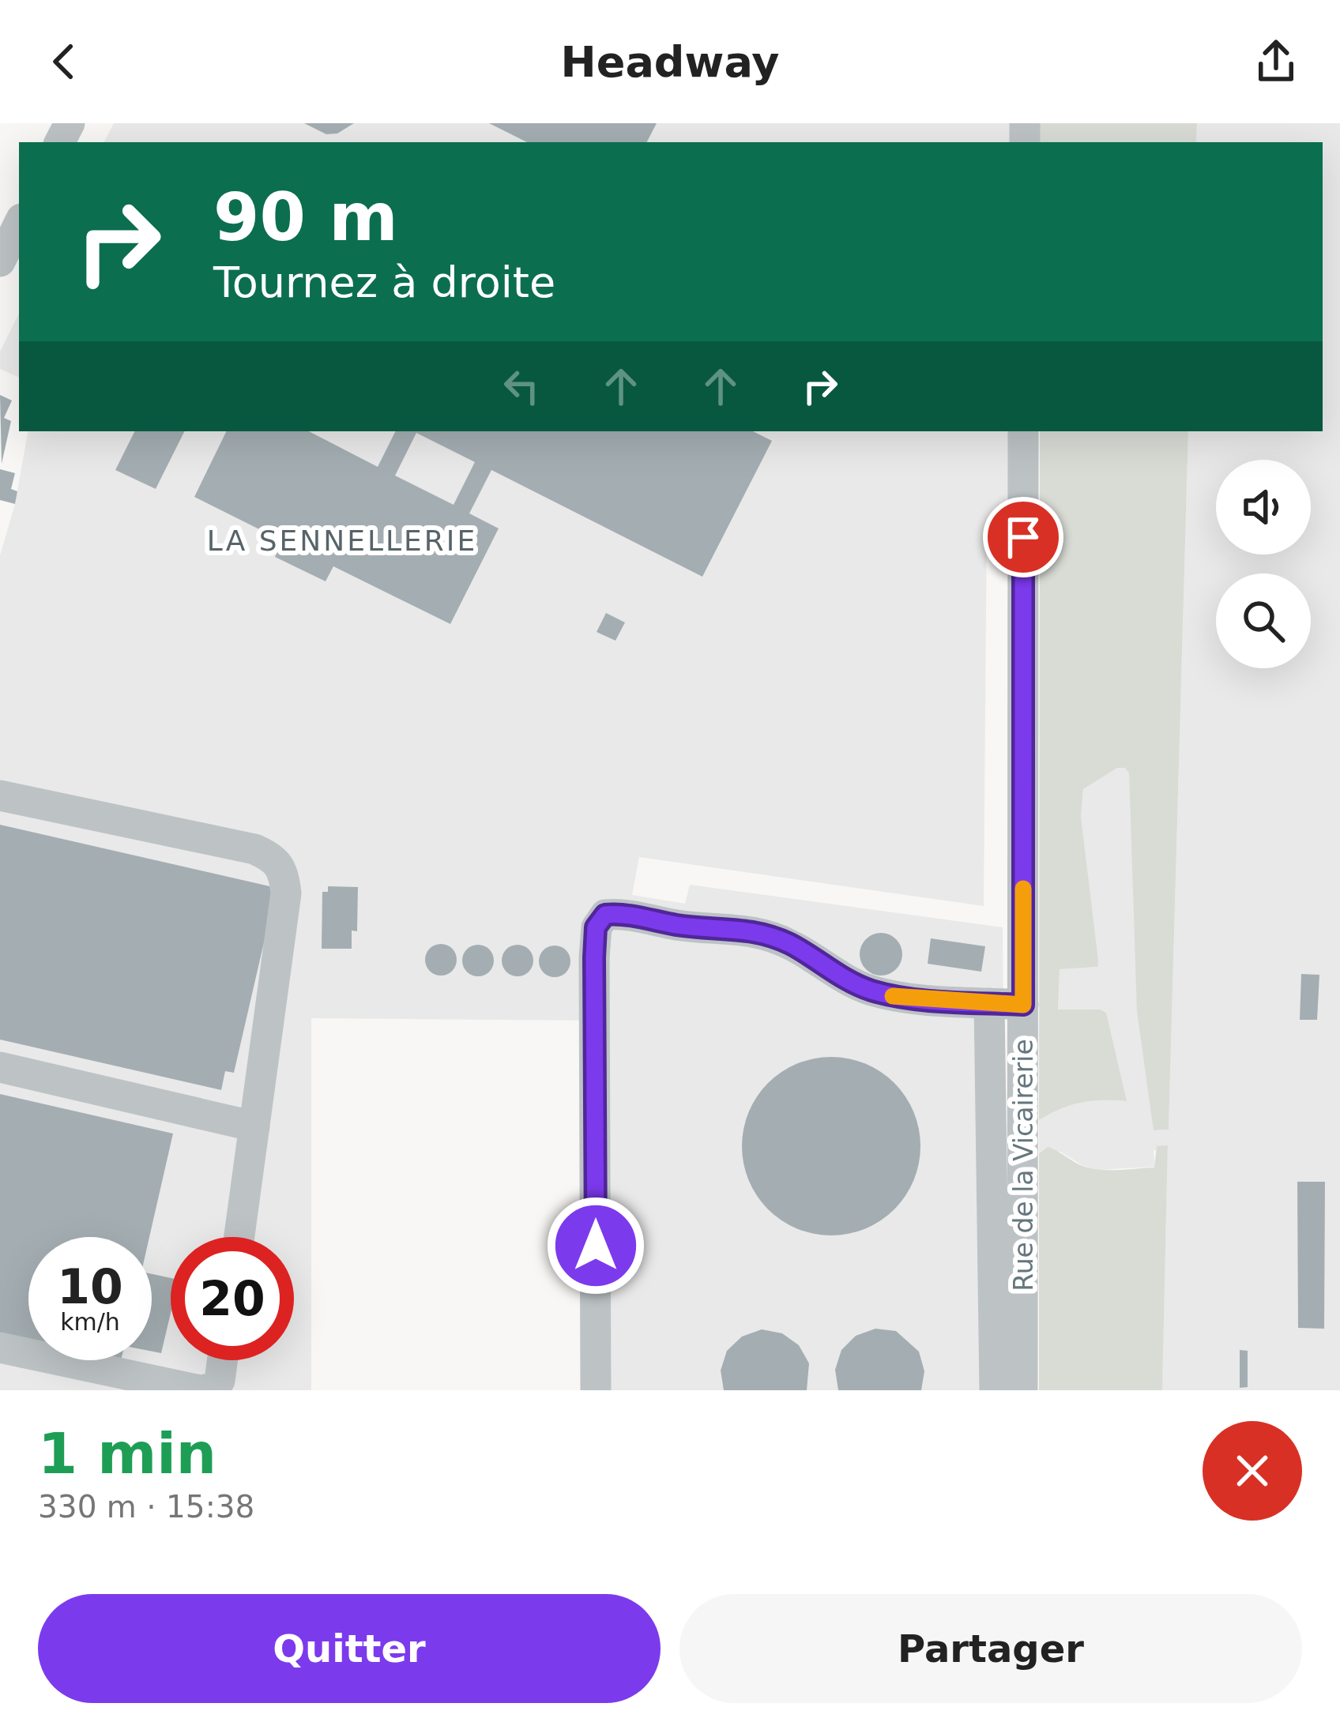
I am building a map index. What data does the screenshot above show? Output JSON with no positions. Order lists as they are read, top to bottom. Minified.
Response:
{"streets":{"street":["Rue de la Vicairerie"]},"districts":["LA SENNELLERIE"],"page":{"header":"Headway","turn":["90 m","Tournez à droite"],"speed":"10 km/h","limit":"20","heading":["1 min","330 m · 15:38"],"buttons":["Quitter","Partager"]}}
